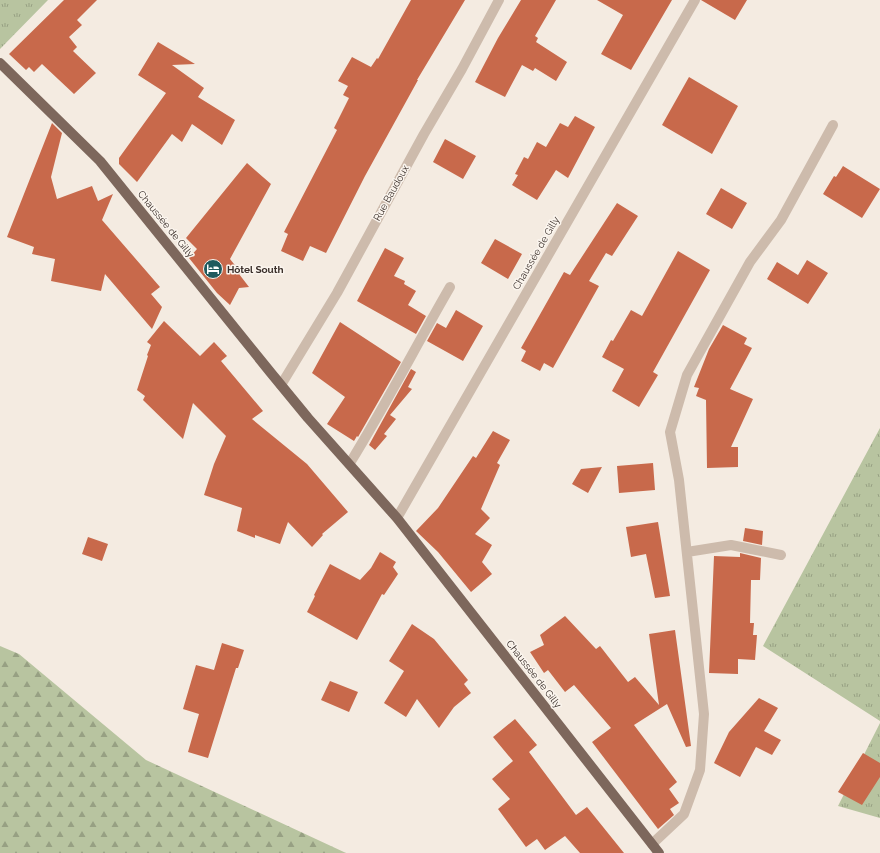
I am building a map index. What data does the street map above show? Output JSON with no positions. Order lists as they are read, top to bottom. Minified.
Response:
{"streets":{"main road":["Chaussée de Gilly"],"street":["Rue Baudoux"]},"crossings":[["Rue Baudoux","Chaussée de Gilly"]],"places":{"hotel":["Hôtel South"]}}
